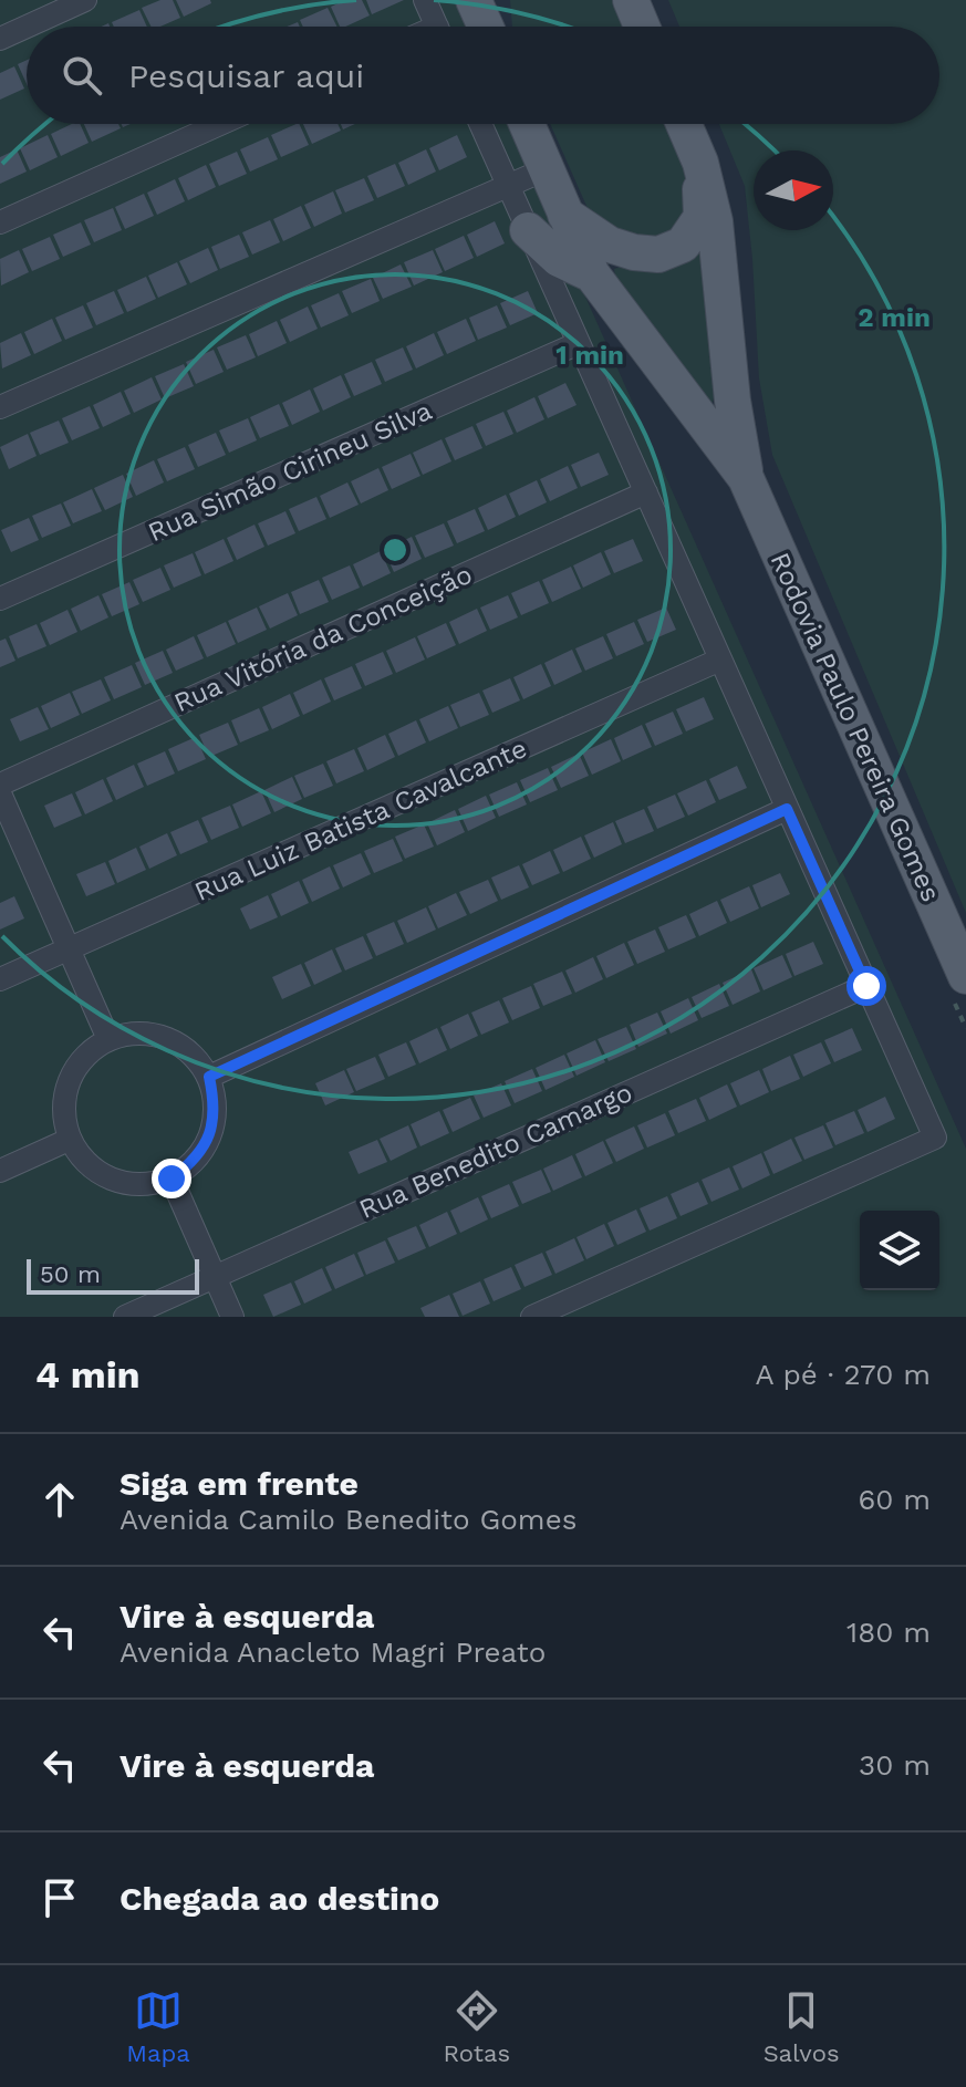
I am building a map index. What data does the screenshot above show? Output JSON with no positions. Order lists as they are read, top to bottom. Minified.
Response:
{"streets":{"main road":["Rodovia Paulo Pereira Gomes"],"street":["Rua Simão Cirineu Silva","Rua Vitória da Conceição","Rua Luiz Batista Cavalcante","Rua Benedito Camargo"]},"scale_bar":"50 m","north":"right","page":{"search":"Pesquisar aqui","scale":"50 m","heading":["4 min","A pé · 270 m"],"list":[["Siga em frente","Avenida Camilo Benedito Gomes","60 m"],["Vire à esquerda","Avenida Anacleto Magri Preato","180 m"],["Vire à esquerda","30 m"],"Chegada ao destino"],"nav":["Mapa","Rotas","Salvos"]},"rings":["2 min","1 min"]}
